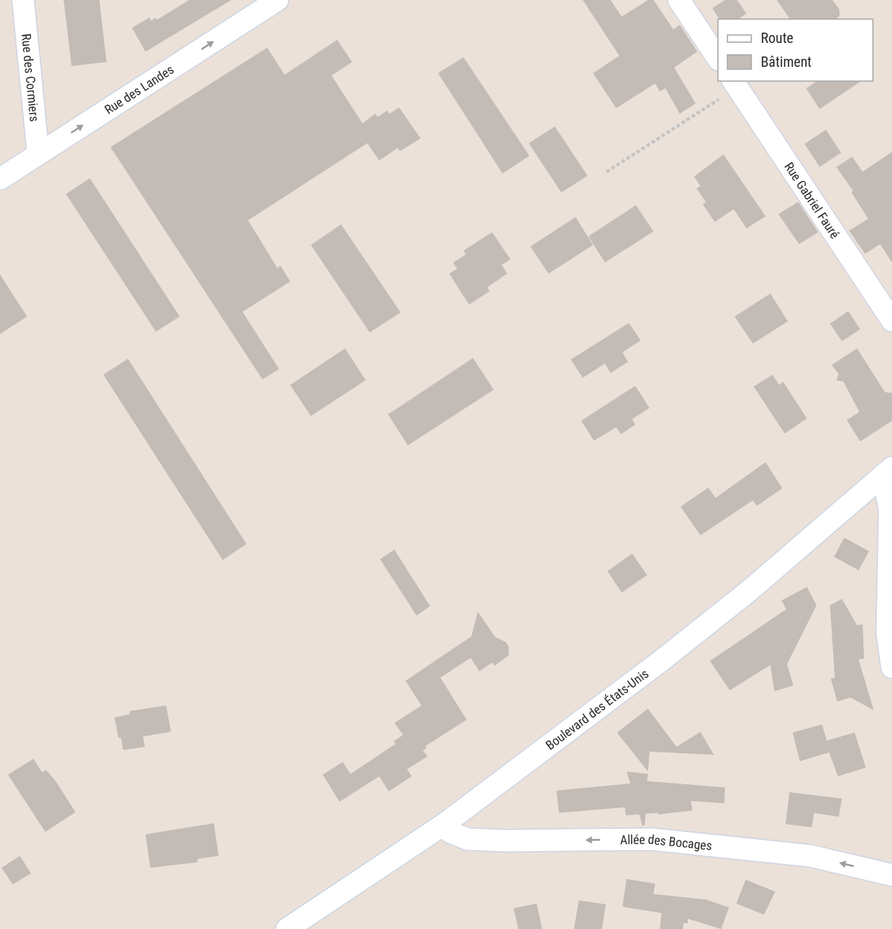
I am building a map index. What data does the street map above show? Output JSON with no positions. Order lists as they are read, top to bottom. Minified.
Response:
{"streets":{"street":["Rue des Cormiers","Rue des Landes","Rue Gabriel Fauré","Boulevard des États-Unis","Allée des Bocages"]},"crossings":[["Rue des Cormiers","Rue des Landes"],["Boulevard des États-Unis","Allée des Bocages"]],"one_way":["Rue des Landes","Allée des Bocages"],"legend":["Route","Bâtiment"]}
